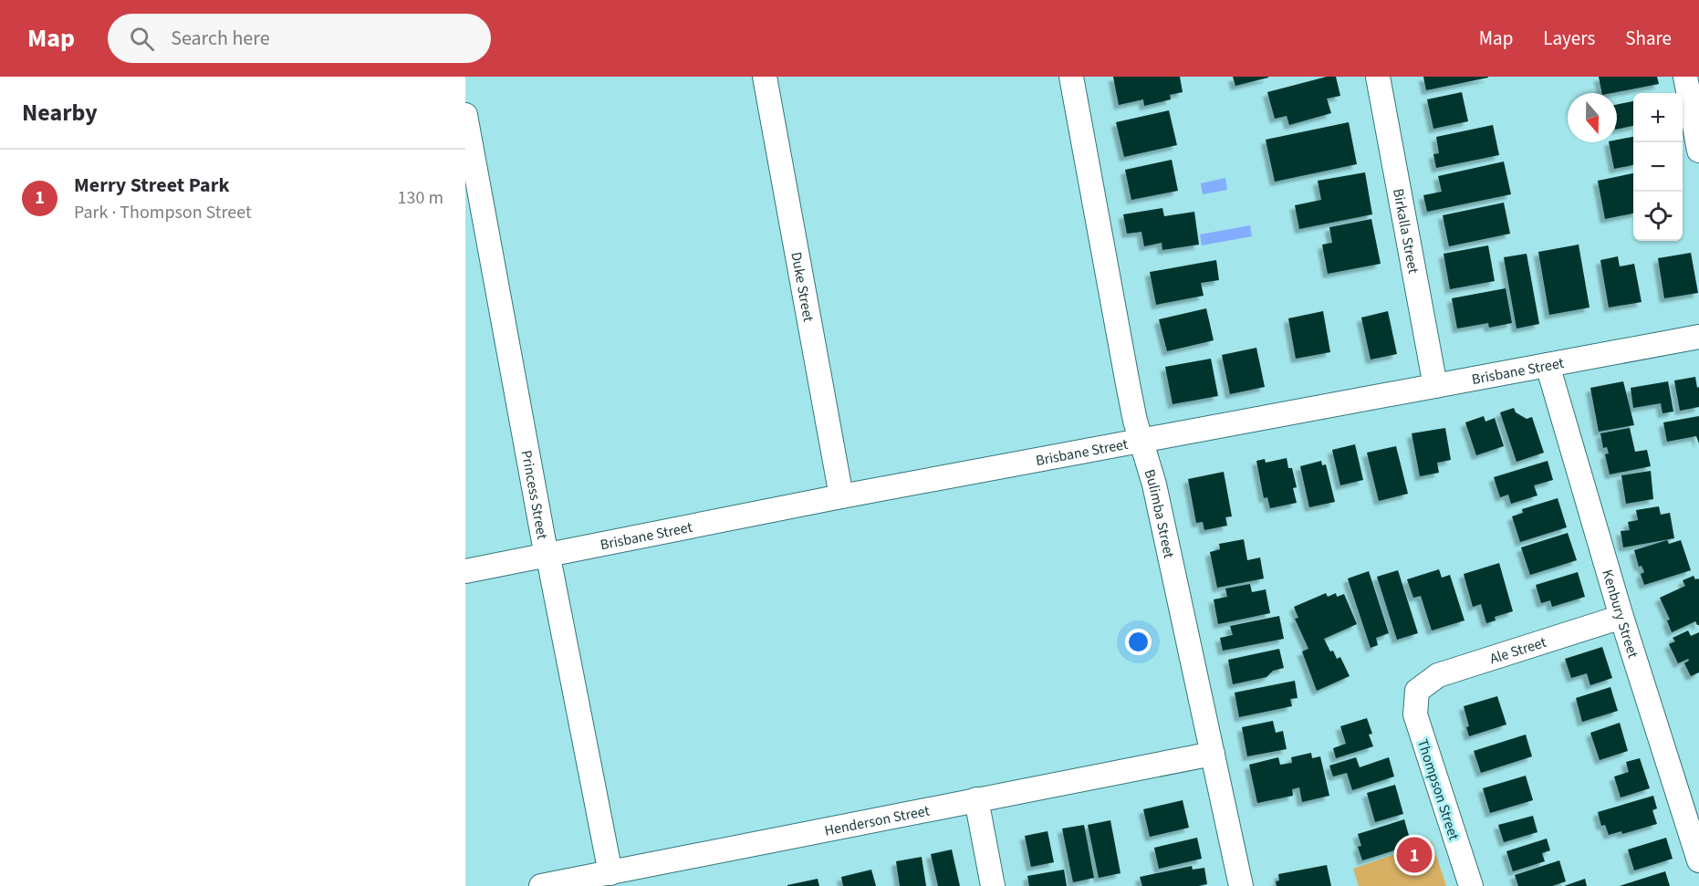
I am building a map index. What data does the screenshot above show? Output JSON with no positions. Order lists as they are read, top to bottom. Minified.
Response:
{"streets":{"street":["Birkalla Street","Duke Street","Brisbane Street","Princess Street","Bulimba Street","Kenbury Street","Ale Street","Thompson Street","Henderson Street"]},"crossings":[["Birkalla Street","Brisbane Street"],["Duke Street","Brisbane Street"],["Brisbane Street","Princess Street"],["Brisbane Street","Bulimba Street"],["Brisbane Street","Kenbury Street"],["Princess Street","Henderson Street"],["Bulimba Street","Henderson Street"],["Kenbury Street","Ale Street"],["Ale Street","Thompson Street"]],"north":"bottom","page":{"header":"Map","search":"Search here","nav":["Map","Layers","Share"],"heading":"Nearby","map_buttons":["+","−"],"list":[{"mark":"1","name":"Merry Street Park","note":"Park · Thompson Street","value":"130 m"}],"pins":"1"}}
